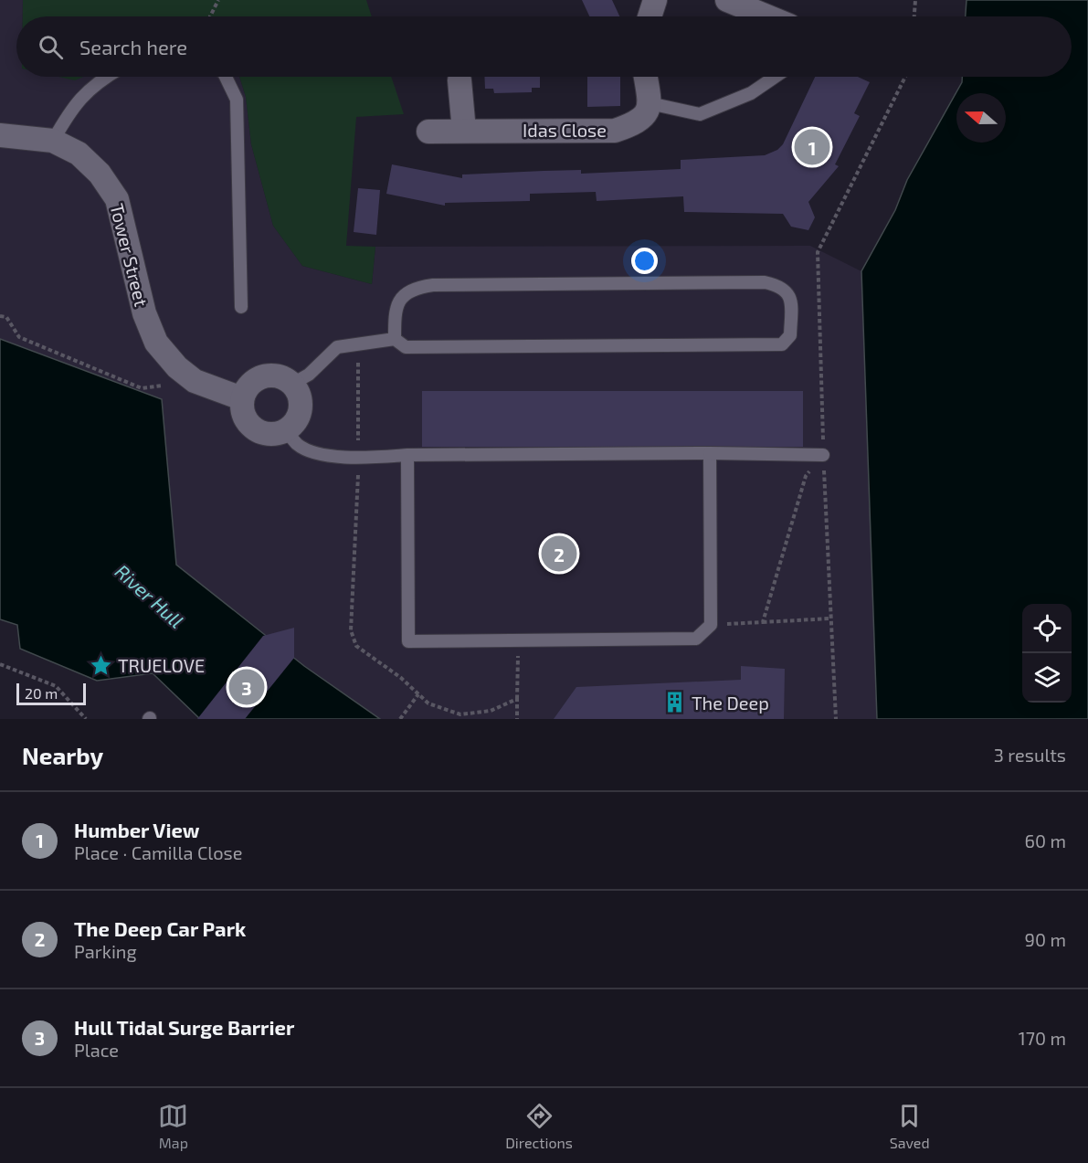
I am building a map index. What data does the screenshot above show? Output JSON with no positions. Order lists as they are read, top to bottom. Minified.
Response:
{"streets":{"street":["Idas Close","Tower Street"]},"water":["River Hull"],"places":{"place":["TRUELOVE"],"building":["The Deep"]},"scale_bar":"20 m","north":"left","page":{"search":"Search here","pins":["1","2","3"],"scale":"20 m","heading":["Nearby","3 results"],"list":[{"mark":"1","name":"Humber View","note":"Place · Camilla Close","value":"60 m"},{"mark":"2","name":"The Deep Car Park","note":"Parking","value":"90 m"},{"mark":"3","name":"Hull Tidal Surge Barrier","note":"Place","value":"170 m"}],"nav":["Map","Directions","Saved"]}}
